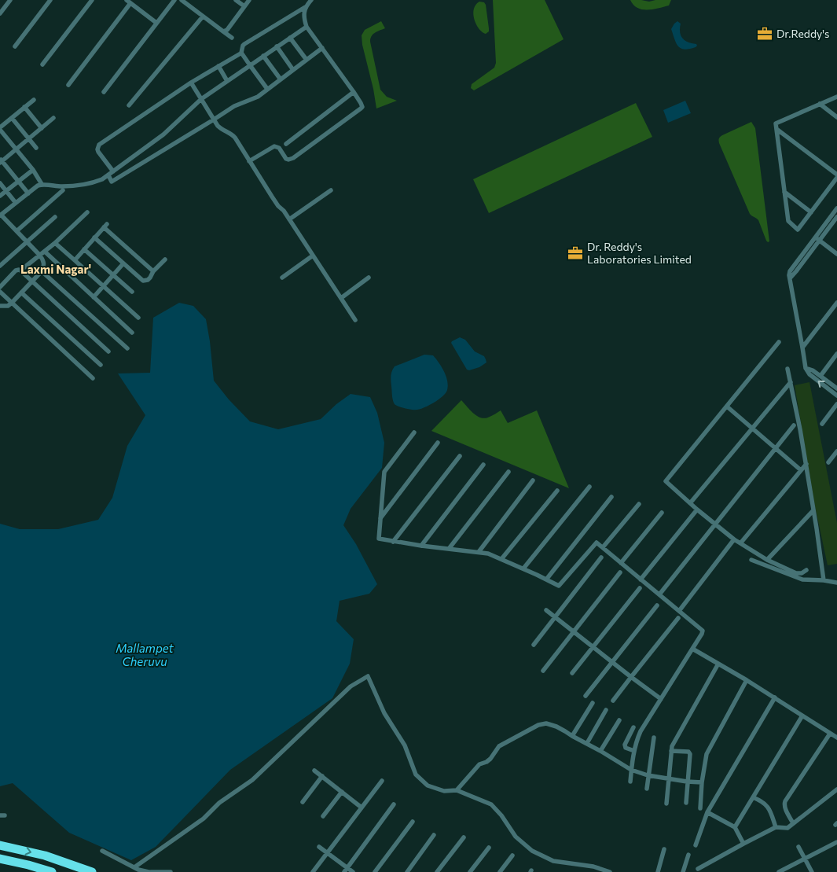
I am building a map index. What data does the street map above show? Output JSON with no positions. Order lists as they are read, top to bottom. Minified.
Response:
{"districts":["Laxmi Nagar'"],"water":["Mallampet Cheruvu"],"places":{"office":["Dr.Reddy's","Dr. Reddy's Laboratories Limited"]}}
